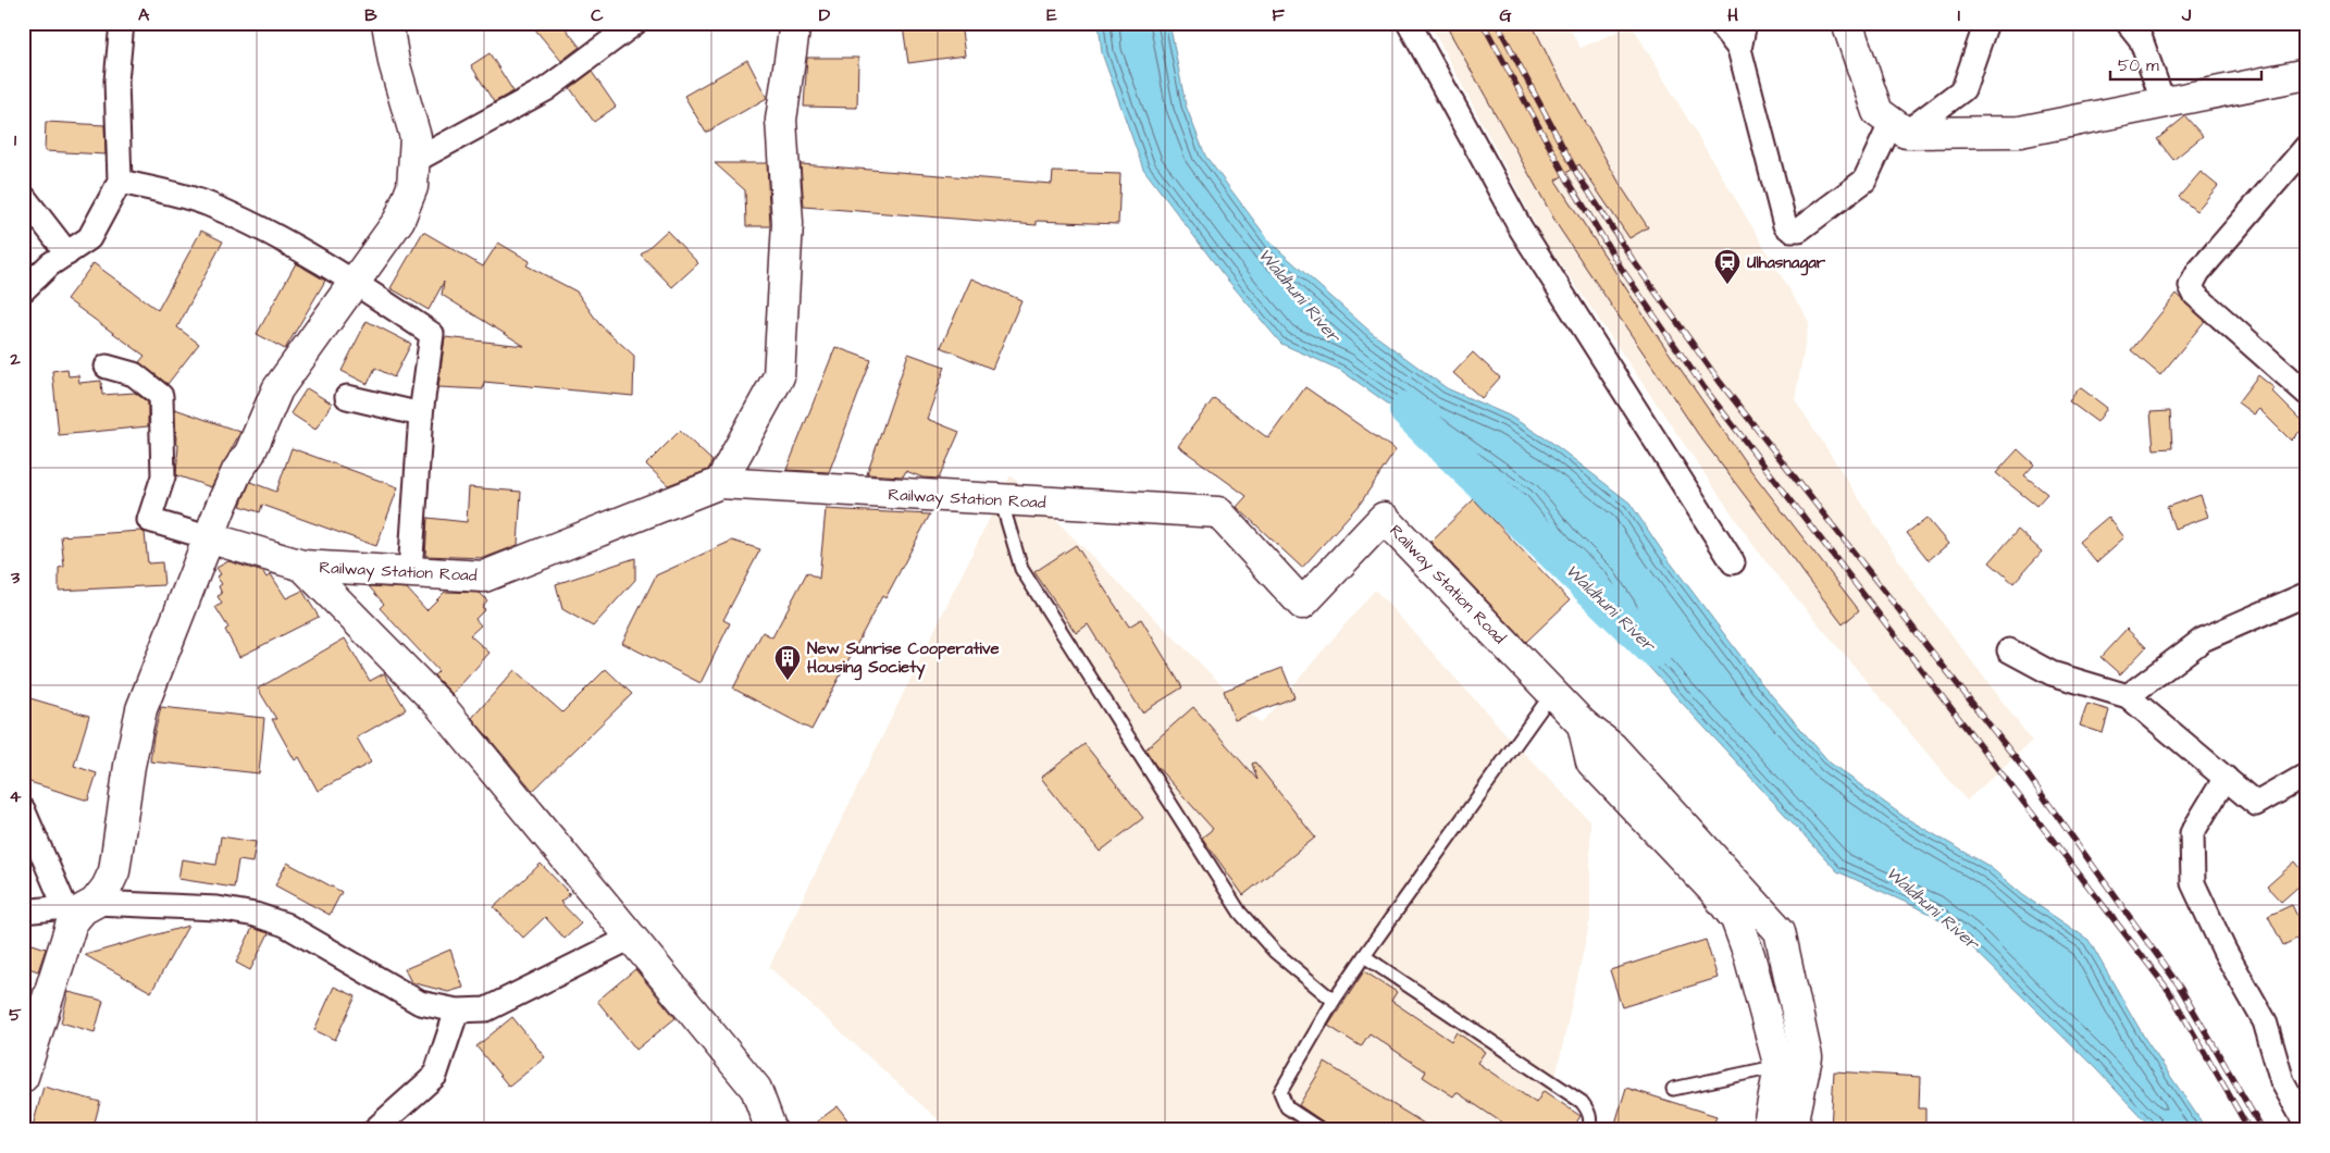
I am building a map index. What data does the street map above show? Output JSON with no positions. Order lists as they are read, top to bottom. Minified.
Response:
{"streets":{"street":["Railway Station Road"]},"water":["Waldhuni River"],"places":{"station":["Ulhasnagar"],"building":["New Sunrise Cooperative Housing Society"]},"scale_bar":"50 m","grid":{"columns":["A","B","C","D","E","F","G","H","I","J"],"rows":["1","2","3","4","5"]}}
